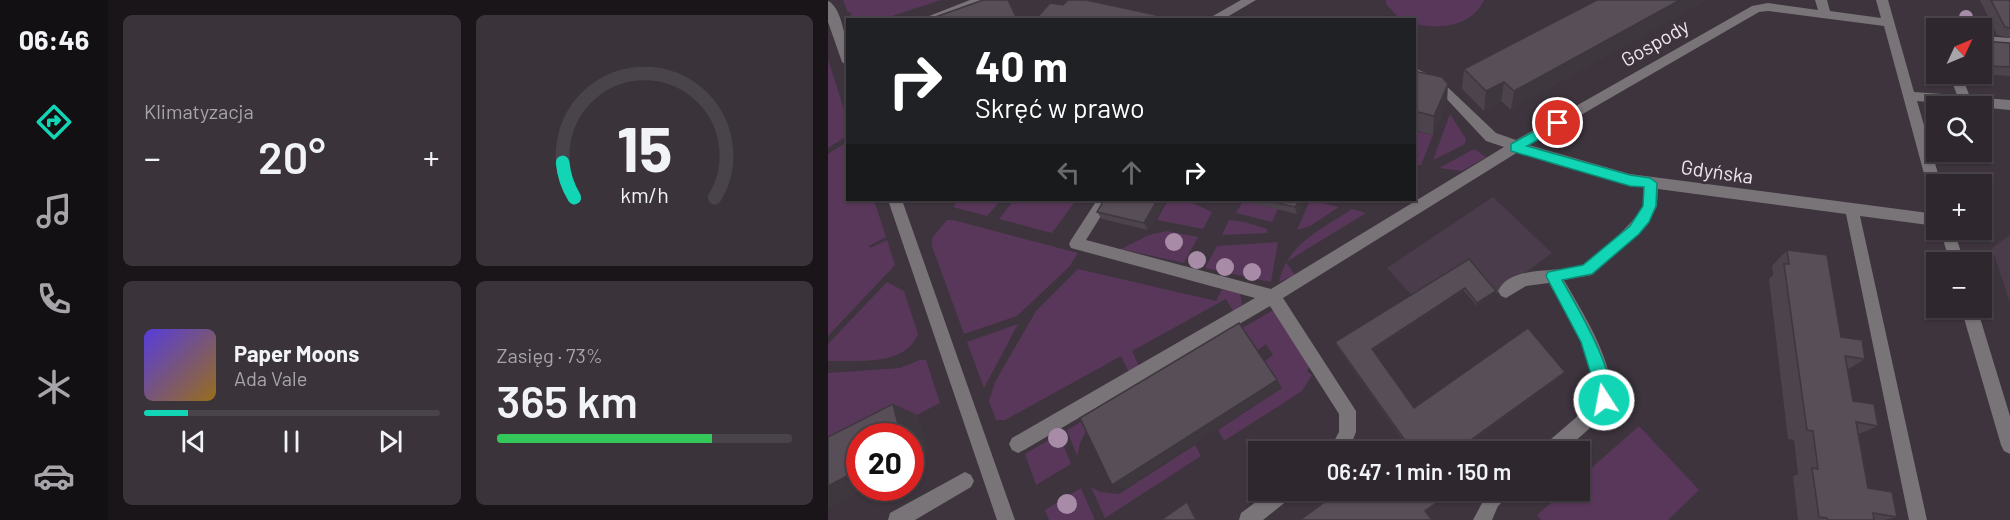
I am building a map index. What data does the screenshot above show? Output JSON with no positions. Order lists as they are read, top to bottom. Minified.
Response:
{"streets":{"street":["Gospody","Gdyńska"]},"crossings":[["Gospody","Gdyńska"]],"north":"top right","page":{"tabs":"06:46","tile":["Klimatyzacja",["Zasięg · 73%","365 km"]],"map_buttons":["+","−"],"turn":["40 m","Skręć w prawo"],"heat":["−","20°","+"],"song":["Paper Moons","Ada Vale"],"limit":"20","trip":"06:47 · 1 min · 150 m","gauge":["15","km/h"]}}
